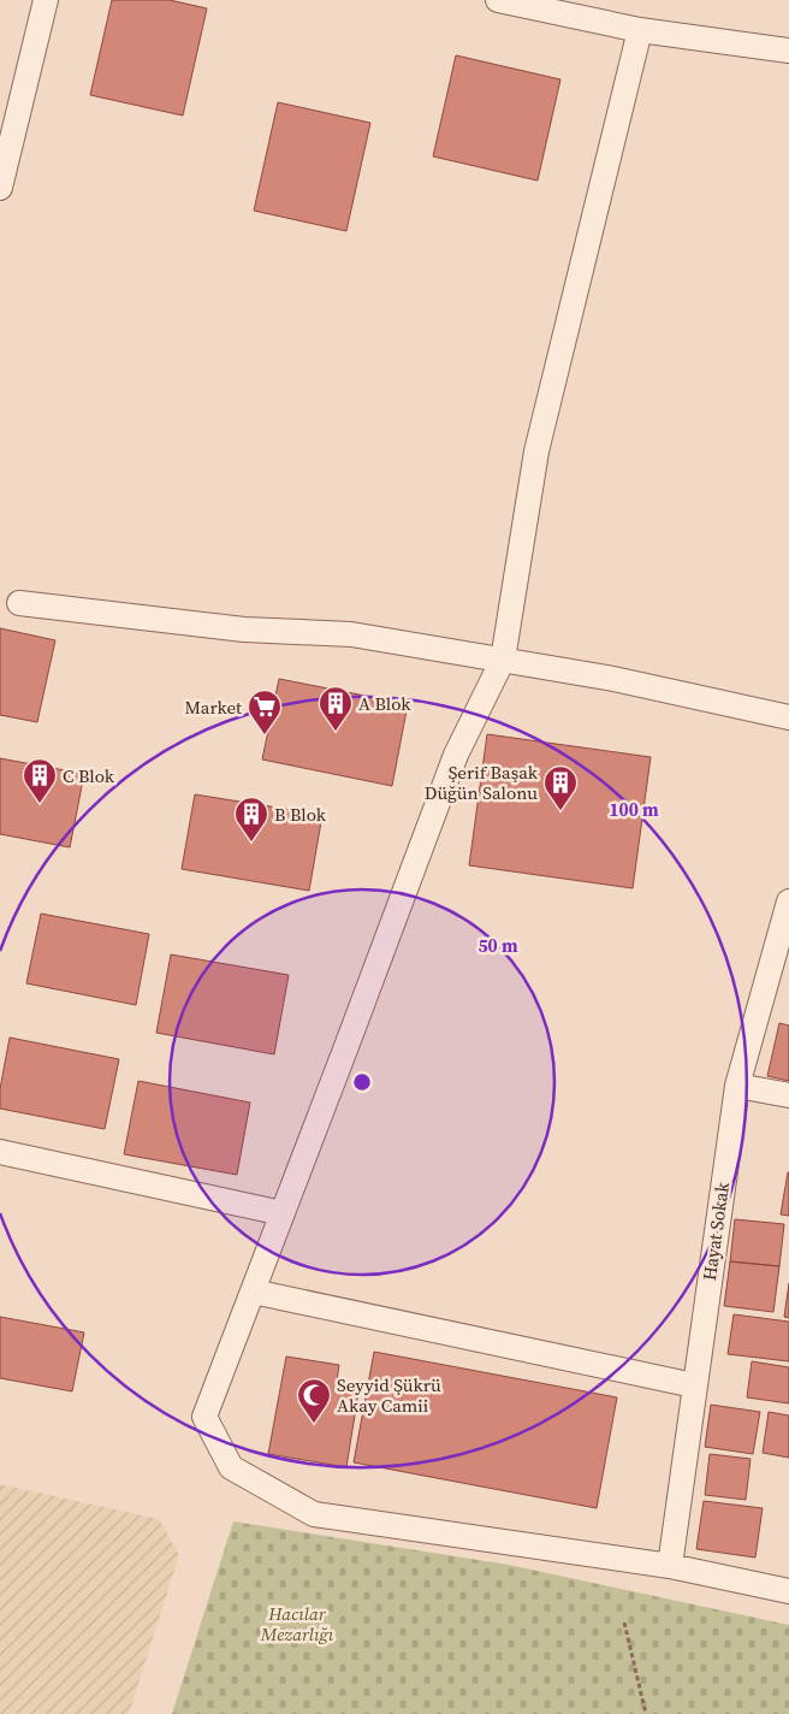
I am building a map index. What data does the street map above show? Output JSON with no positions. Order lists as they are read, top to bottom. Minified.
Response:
{"streets":{"street":["Hayat Sokak"]},"parks":["Hacılar Mezarlığı"],"places":{"building":["A Blok","C Blok","Şerif Başak Düğün Salonu","B Blok"],"supermarket":["Market"],"mosque":["Seyyid Şükrü Akay Camii"]},"rings":["100 m","50 m"]}
